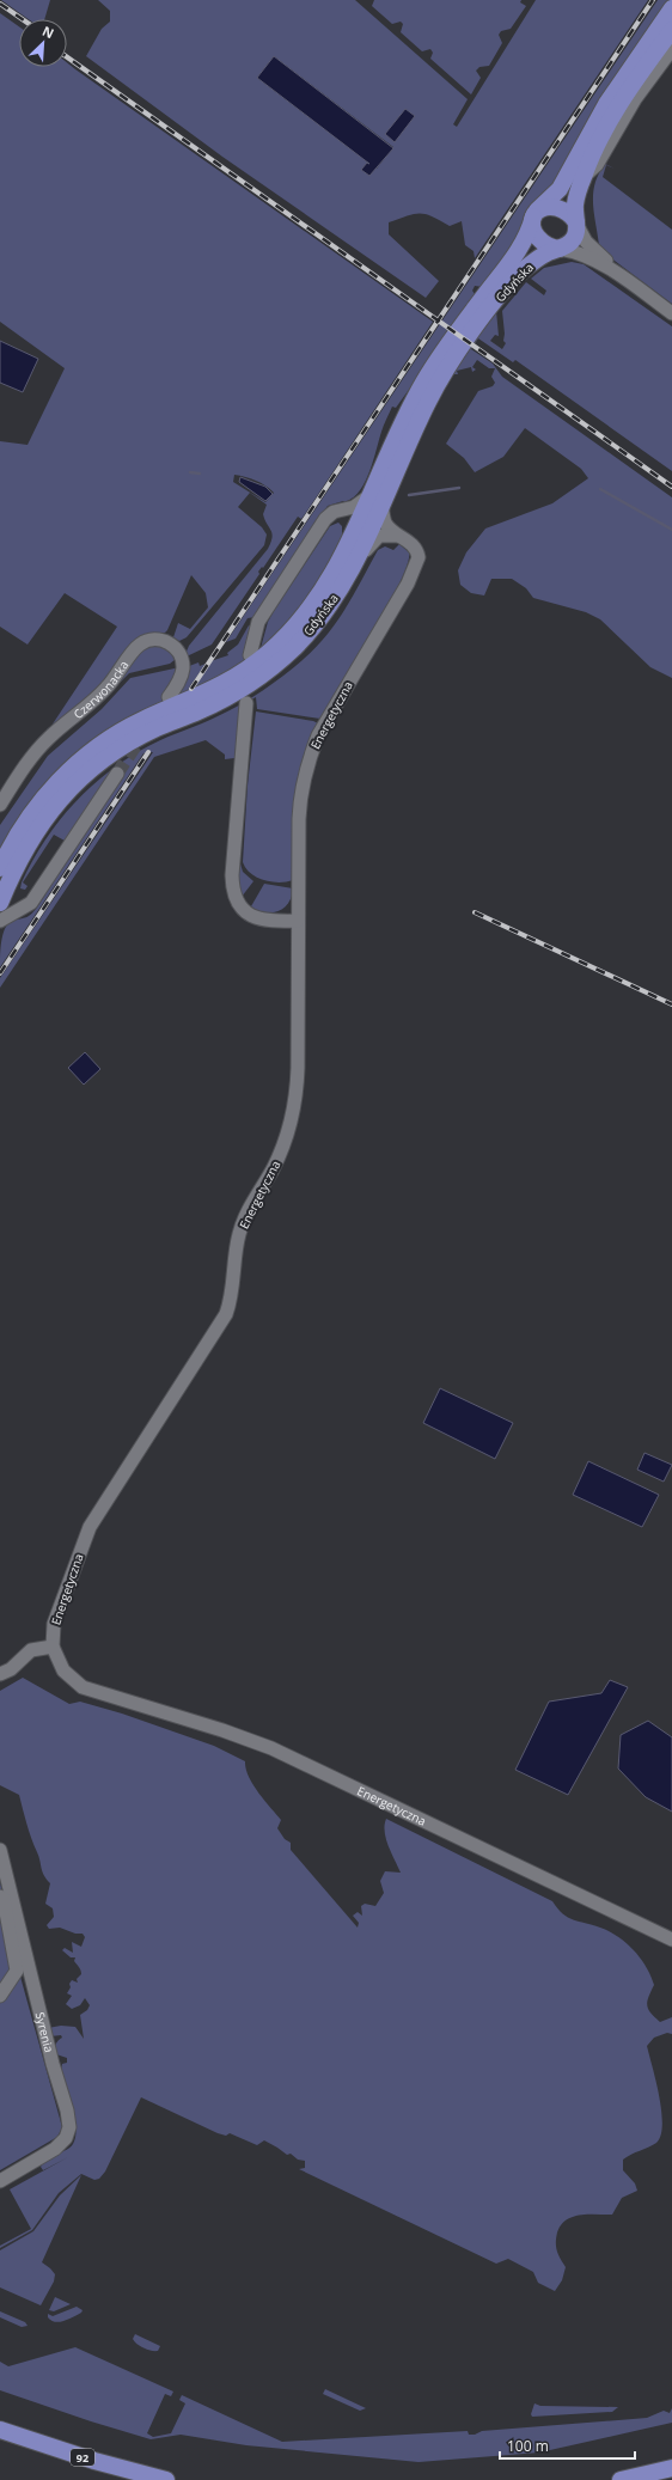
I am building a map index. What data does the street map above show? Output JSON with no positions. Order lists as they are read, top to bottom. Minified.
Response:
{"streets":{"main road":["Gdyńska","92"],"street":["Czerwonacka","Energetyczna","Syrenia"]},"crossings":[["Gdyńska","Energetyczna"]],"scale_bar":"100 m","north":"top right"}
